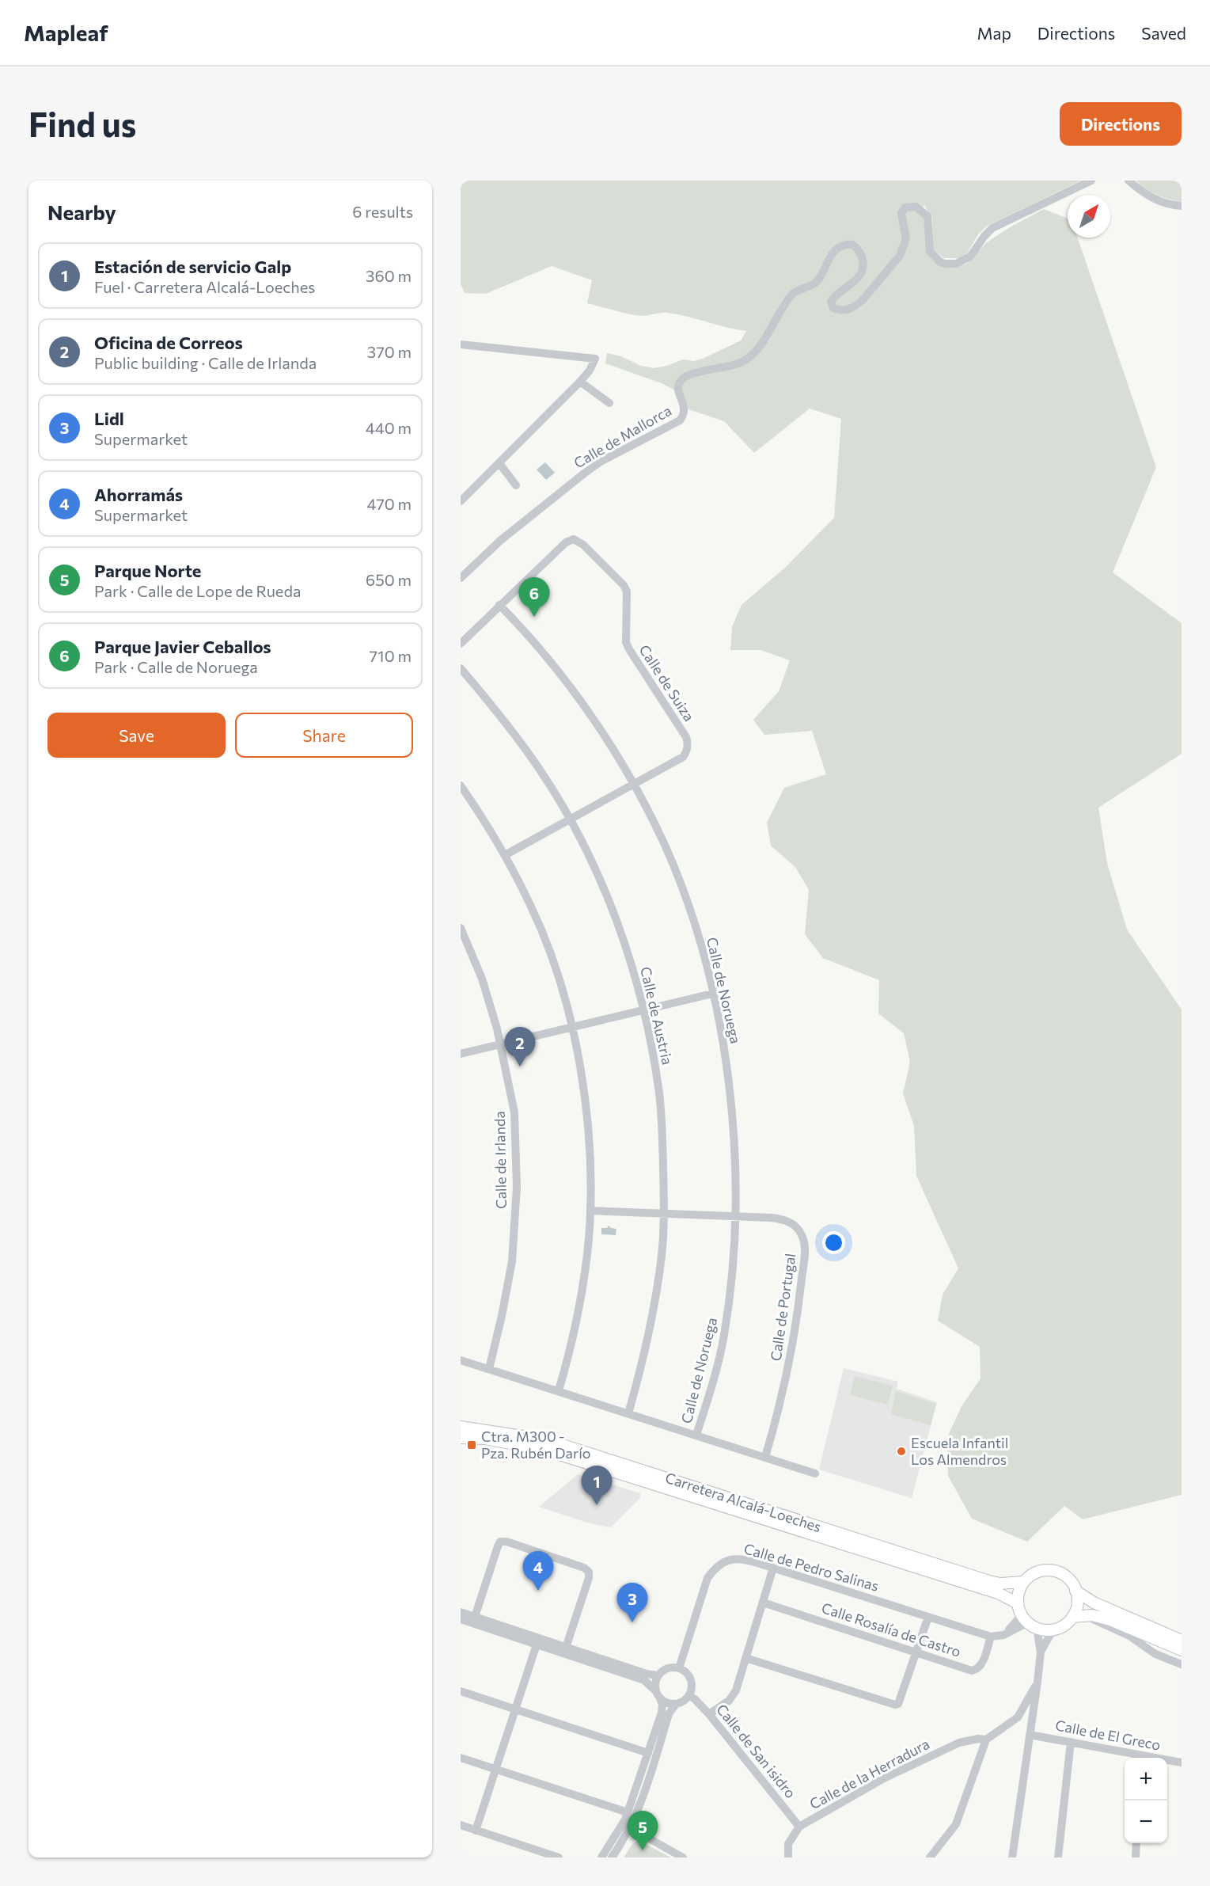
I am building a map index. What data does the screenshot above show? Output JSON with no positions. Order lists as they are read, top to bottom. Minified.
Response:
{"streets":{"main road":["Carretera Alcalá-Loeches"],"street":["Calle de Mallorca","Calle de Suiza","Calle de Noruega","Calle de Austria","Calle de Irlanda","Calle de Portugal","Calle de Pedro Salinas","Calle Rosalía de Castro","Calle de El Greco","Calle de San isidro","Calle de la Herradura"]},"crossings":[["Calle de Suiza","Calle de Noruega"],["Calle de Suiza","Calle de Austria"],["Calle de Noruega","Calle de Portugal"],["Calle de Austria","Calle de Portugal"],["Carretera Alcalá-Loeches","Calle de Pedro Salinas"],["Calle de Pedro Salinas","Calle Rosalía de Castro"],["Calle de Pedro Salinas","Calle de San isidro"],["Calle de San isidro","Calle de la Herradura"]],"places":{"transit":["Ctra. M300 - Pza. Rubén Darío"],"other":["Escuela Infantil Los Almendros"]},"north":"top right","page":{"header":"Mapleaf","nav":["Map","Directions","Saved"],"buttons":["Directions",["Save","Share"]],"title":"Find us","heading":["Nearby","6 results"],"list":[{"mark":"1","name":"Estación de servicio Galp","note":"Fuel · Carretera Alcalá-Loeches","value":"360 m"},{"mark":"2","name":"Oficina de Correos","note":"Public building · Calle de Irlanda","value":"370 m"},{"mark":"3","name":"Lidl","note":"Supermarket","value":"440 m"},{"mark":"4","name":"Ahorramás","note":"Supermarket","value":"470 m"},{"mark":"5","name":"Parque Norte","note":"Park · Calle de Lope de Rueda","value":"650 m"},{"mark":"6","name":"Parque Javier Ceballos","note":"Park · Calle de Noruega","value":"710 m"}],"pins":["6","2","1","4","3","5"],"map_buttons":["+","−"]}}
